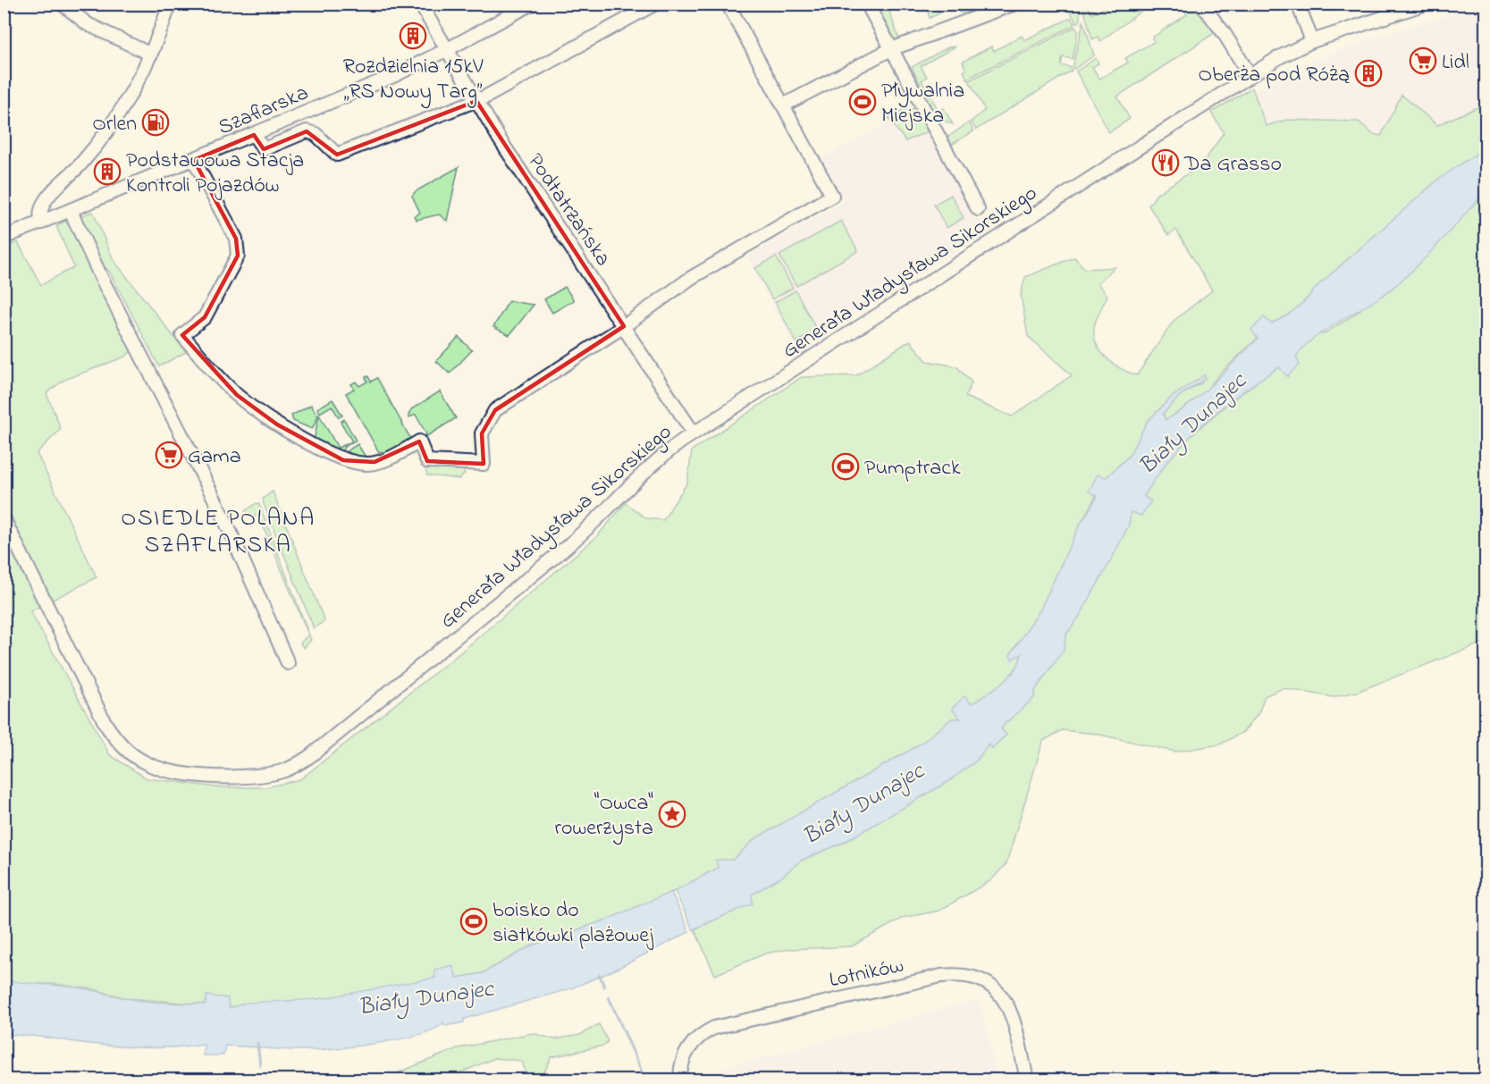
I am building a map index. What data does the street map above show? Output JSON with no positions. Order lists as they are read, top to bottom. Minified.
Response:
{"streets":{"street":["Szaflarska","Podtatrzańska","Generała Władysława Sikorskiego","Lotników"]},"crossings":[["Szaflarska","Podtatrzańska"],["Podtatrzańska","Generała Władysława Sikorskiego"]],"districts":["OSIEDLE POLANA SZAFLARSKA"],"water":["Biały Dunajec"],"places":{"building":["Rozdzielnia 15kV „RS Nowy Targ”","Oberża pod Różą","Podstawowa Stacja Kontroli Pojazdów"],"supermarket":["Lidl","Gama"],"sports":["Pływalnia Miejska","Pumptrack","boisko do siatkówki plażowej"],"fuel station":["Orlen"],"restaurant":["Da Grasso"],"place":["\"Owca\" rowerzysta"]}}
